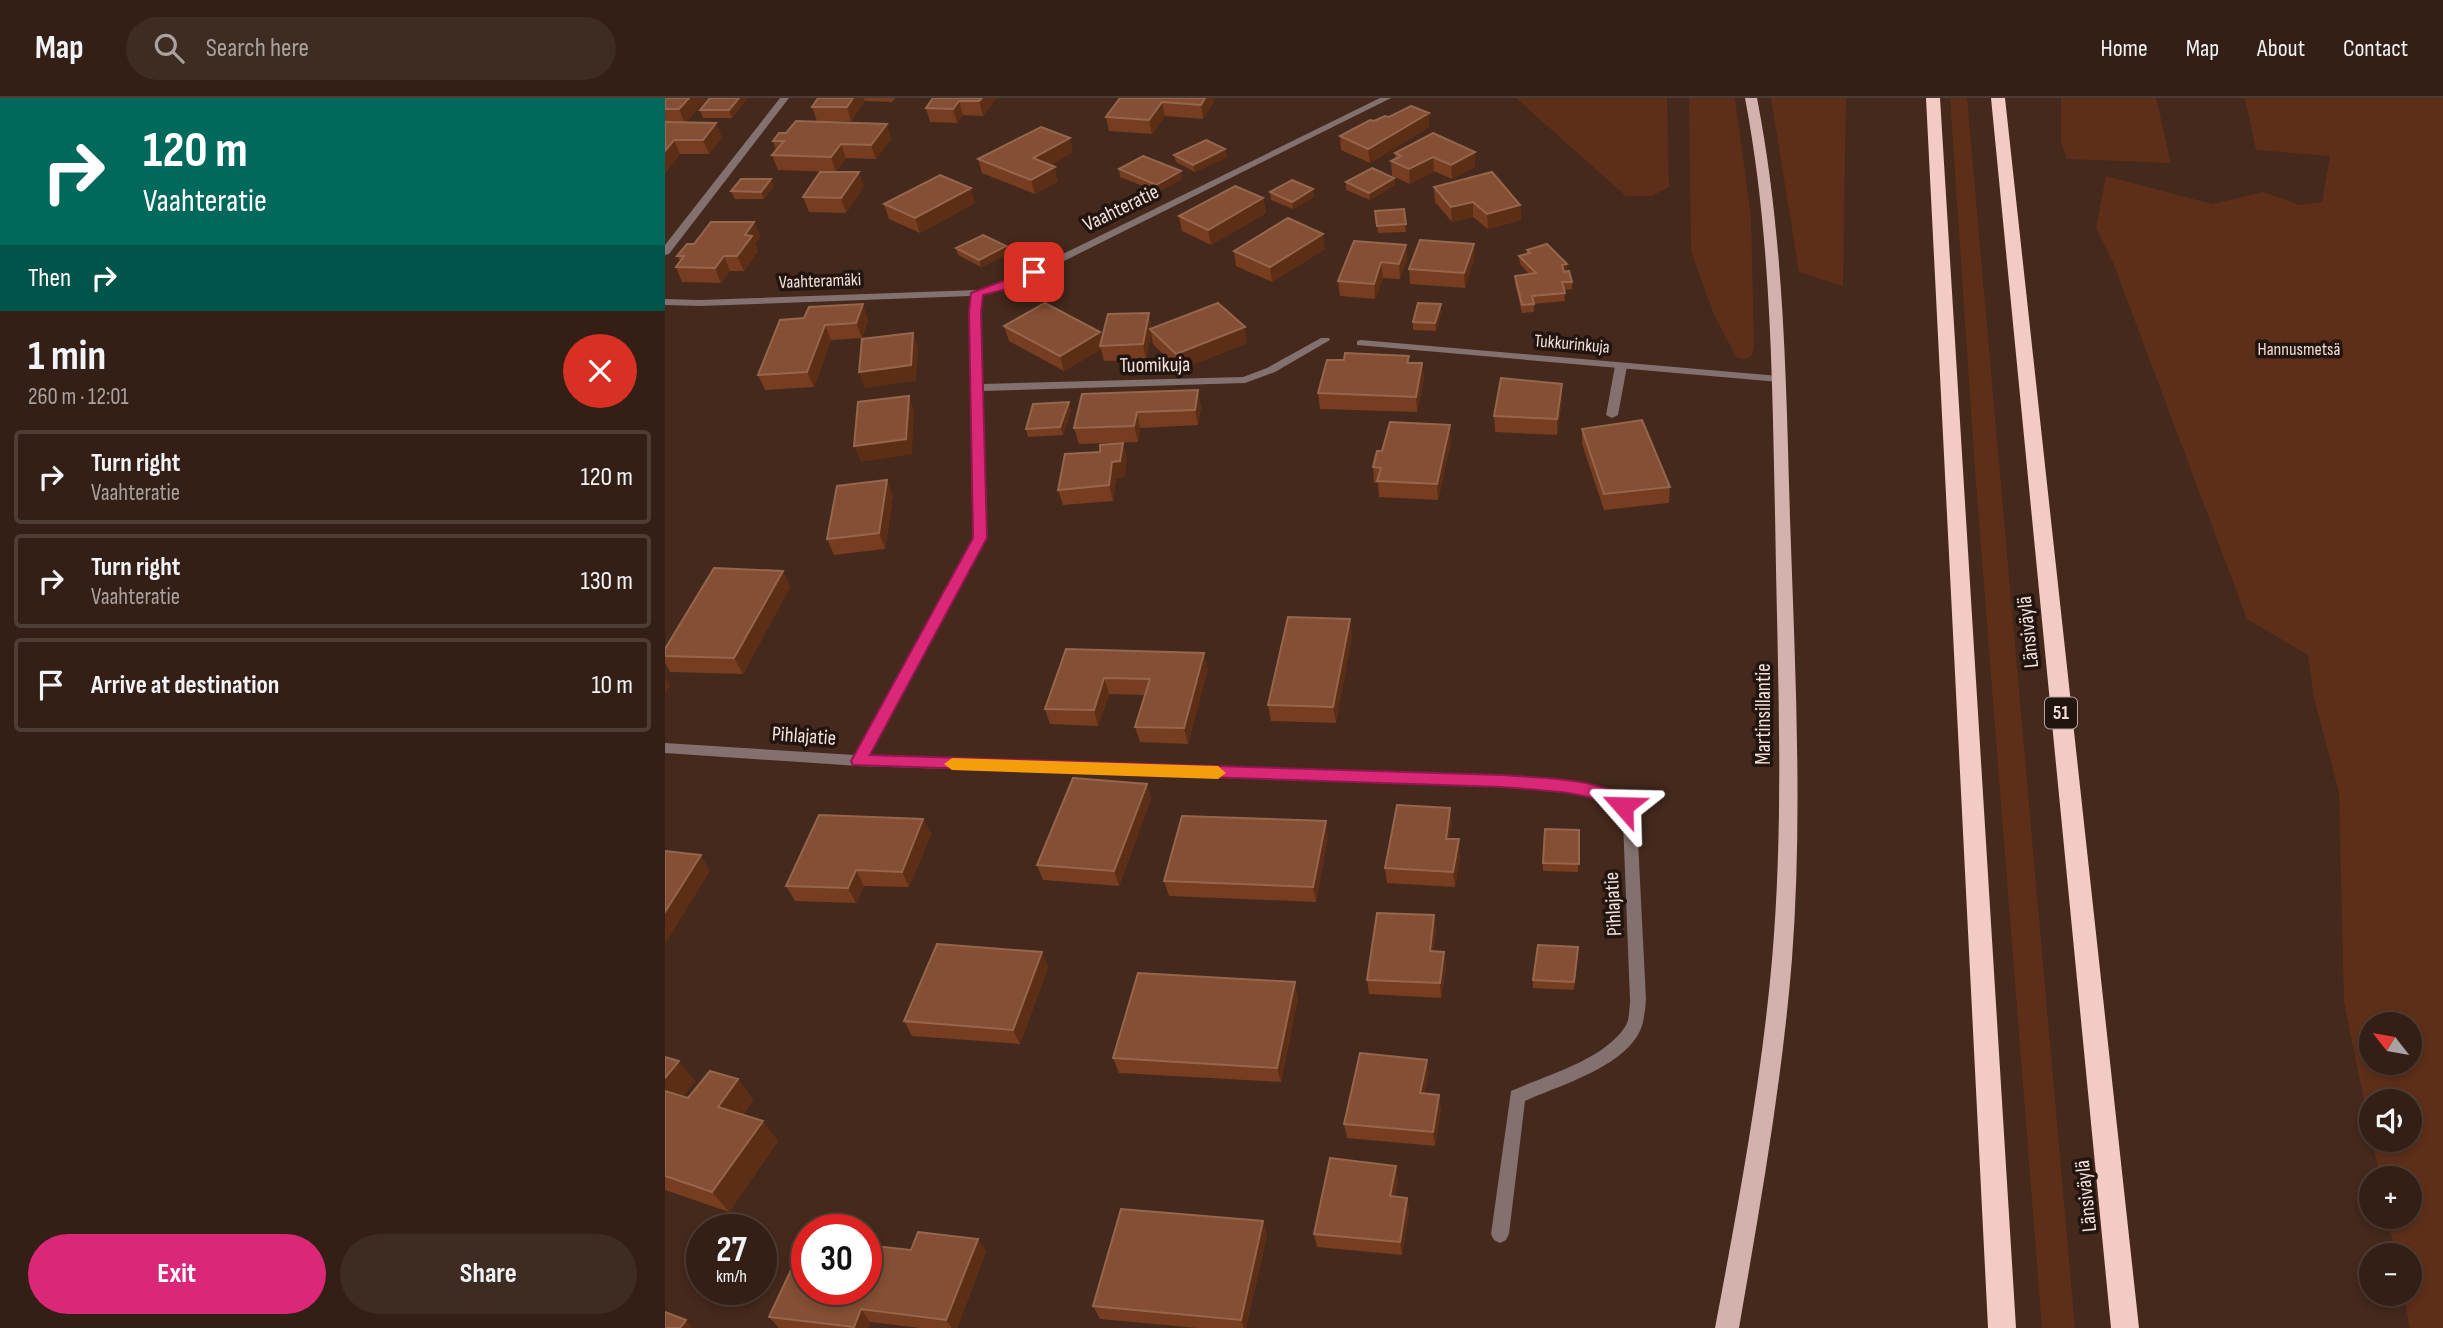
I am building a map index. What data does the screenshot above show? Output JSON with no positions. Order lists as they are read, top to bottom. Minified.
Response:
{"streets":{"highway":["Länsiväylä","51"],"main road":["Martinsillantie"],"street":["Vaahteratie","Vaahteramäki","Tukkurinkuja","Tuomikuja","Pihlajatie"]},"crossings":[["Vaahteratie","Vaahteramäki"],["Tukkurinkuja","Martinsillantie"]],"parks":["Hannusmetsä"],"north":"top left","page":{"header":"Map","search":"Search here","nav":["Home","Map","About","Contact"],"turn":["120 m","Vaahteratie"],"then":"Then","heading":["1 min","260 m · 12:01"],"list":[{"name":"Turn right","note":"Vaahteratie","value":"120 m"},{"name":"Turn right","note":"Vaahteratie","value":"130 m"},{"name":"Arrive at destination","value":"10 m"}],"map_buttons":["+","−"],"speed":"27 km/h","limit":"30","buttons":["Exit","Share"]}}
